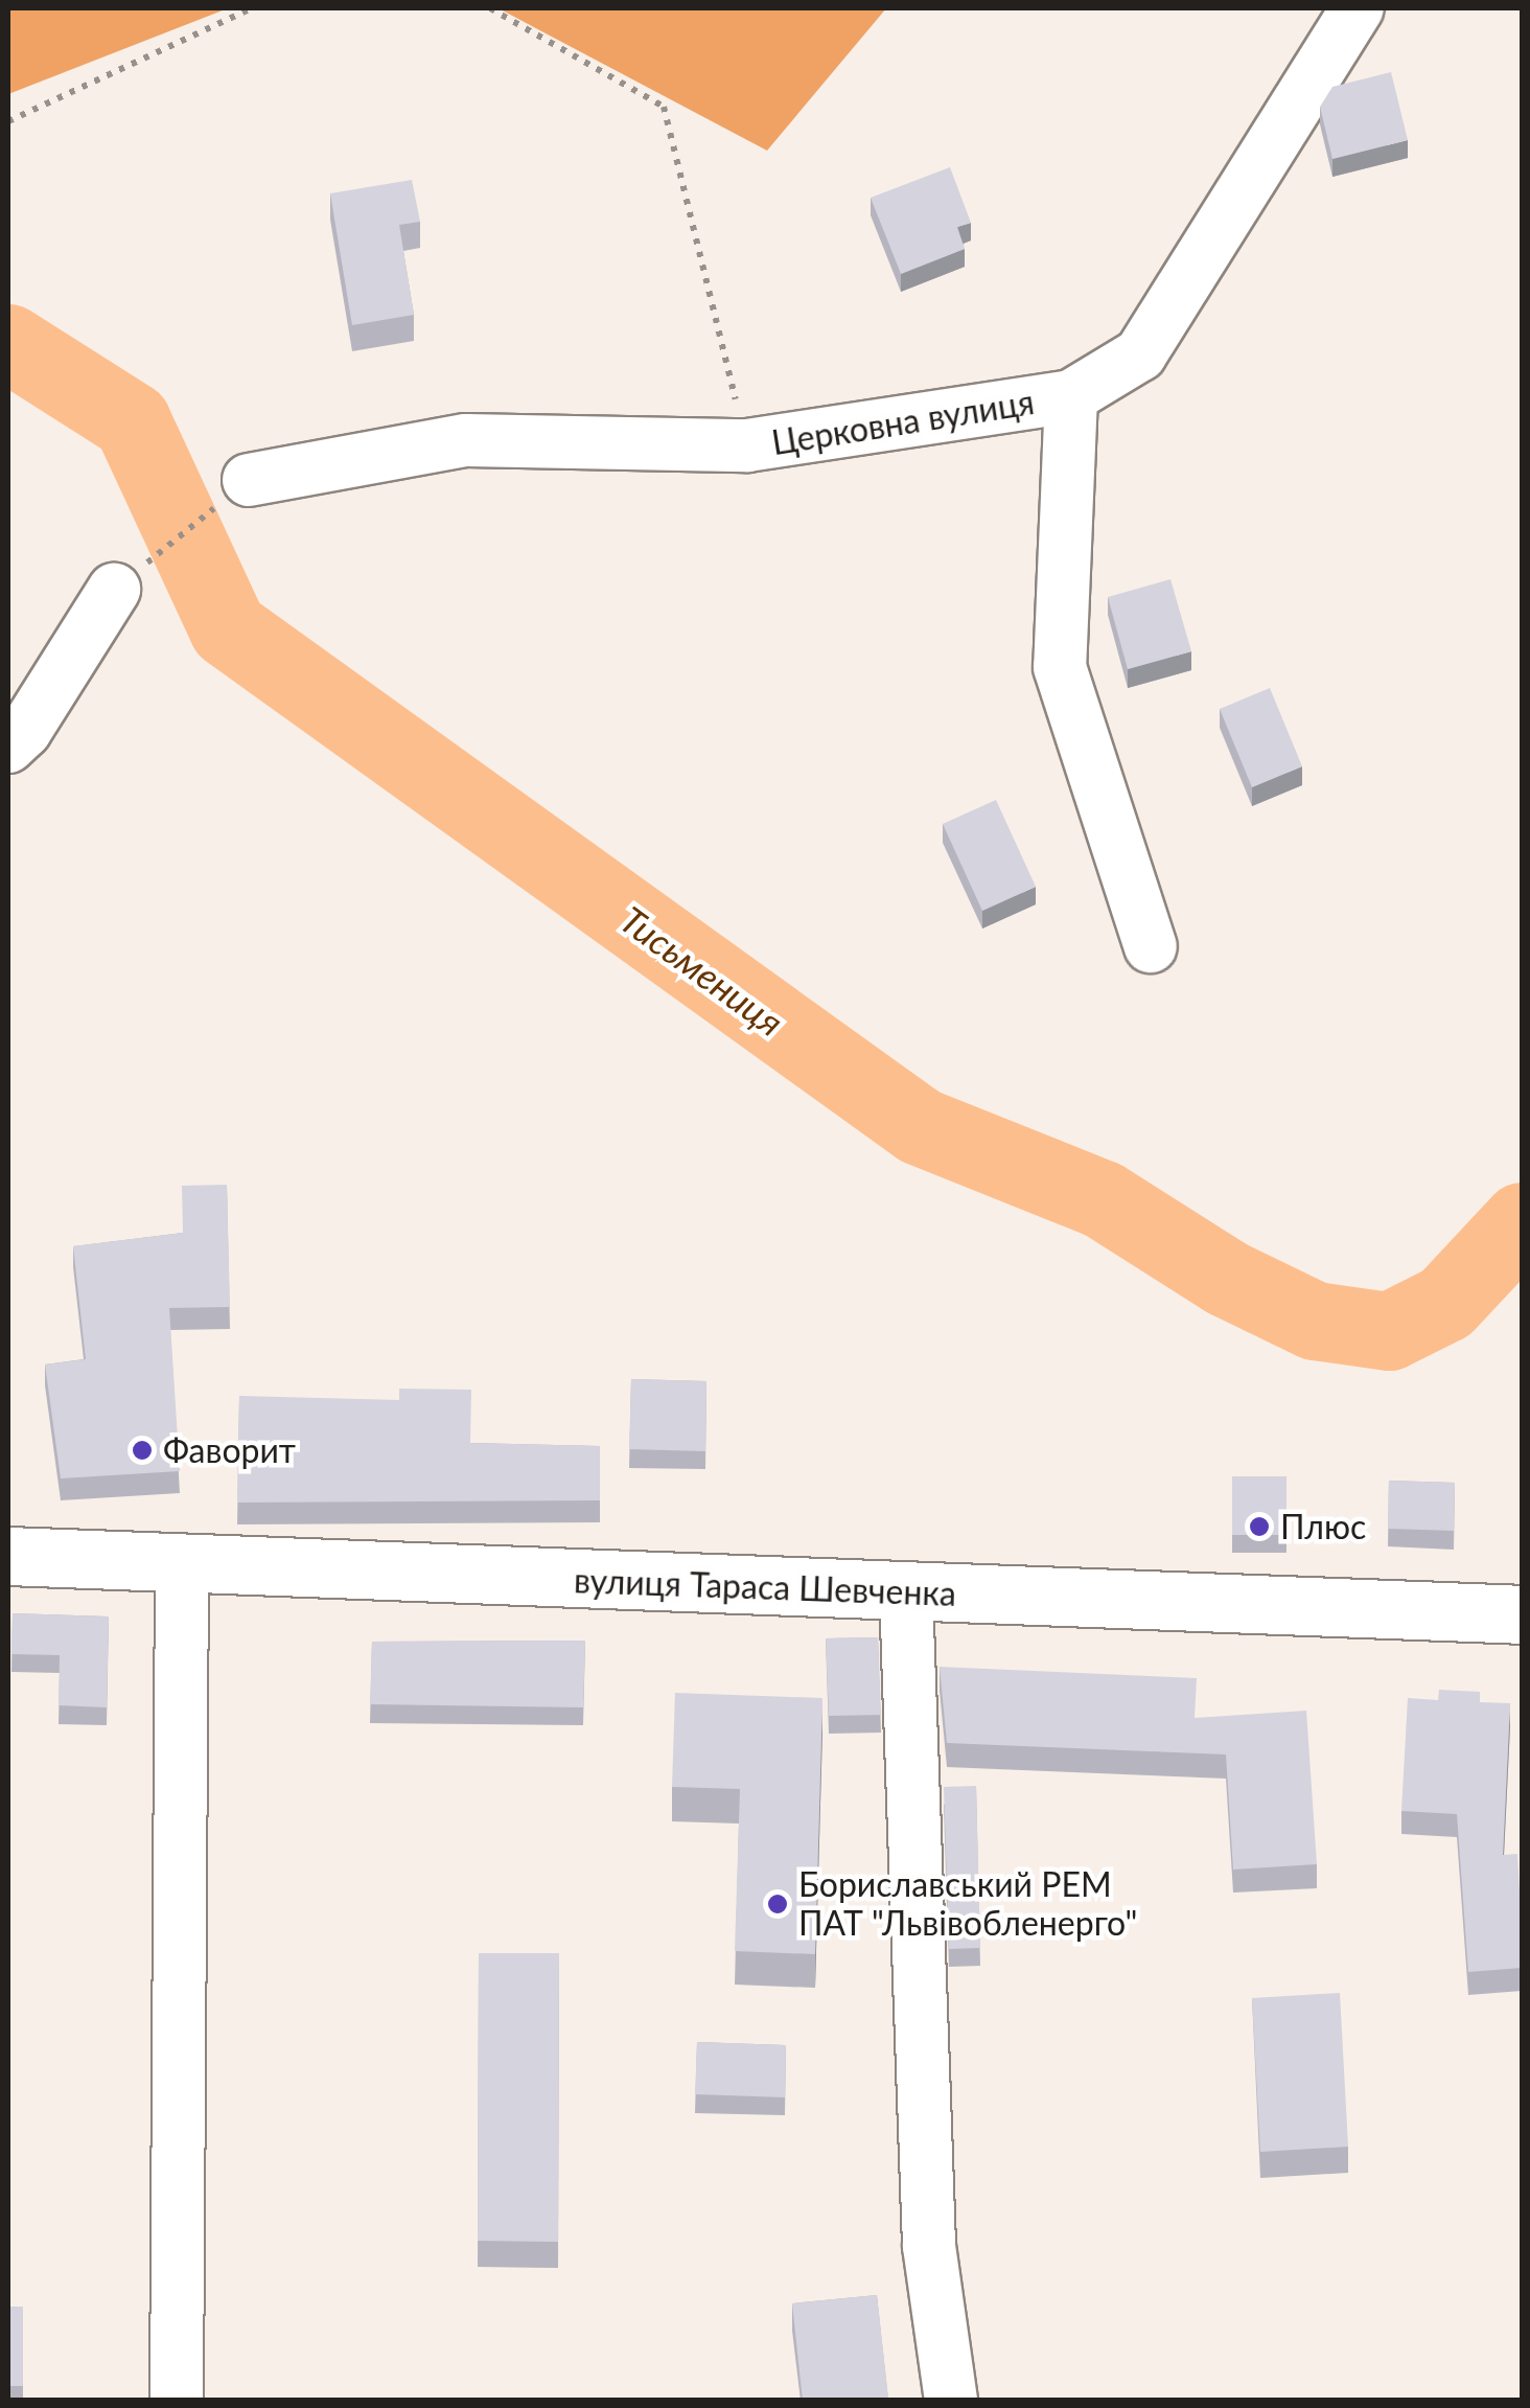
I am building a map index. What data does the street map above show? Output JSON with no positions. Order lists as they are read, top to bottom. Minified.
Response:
{"streets":{"main road":["вулиця Тараса Шевченка"],"lane":["Церковна вулиця"]},"water":["Тисьмениця"],"places":["Фаворит","Плюс","Бориславський РЕМ ПАТ \"Львівобленерго\""]}
